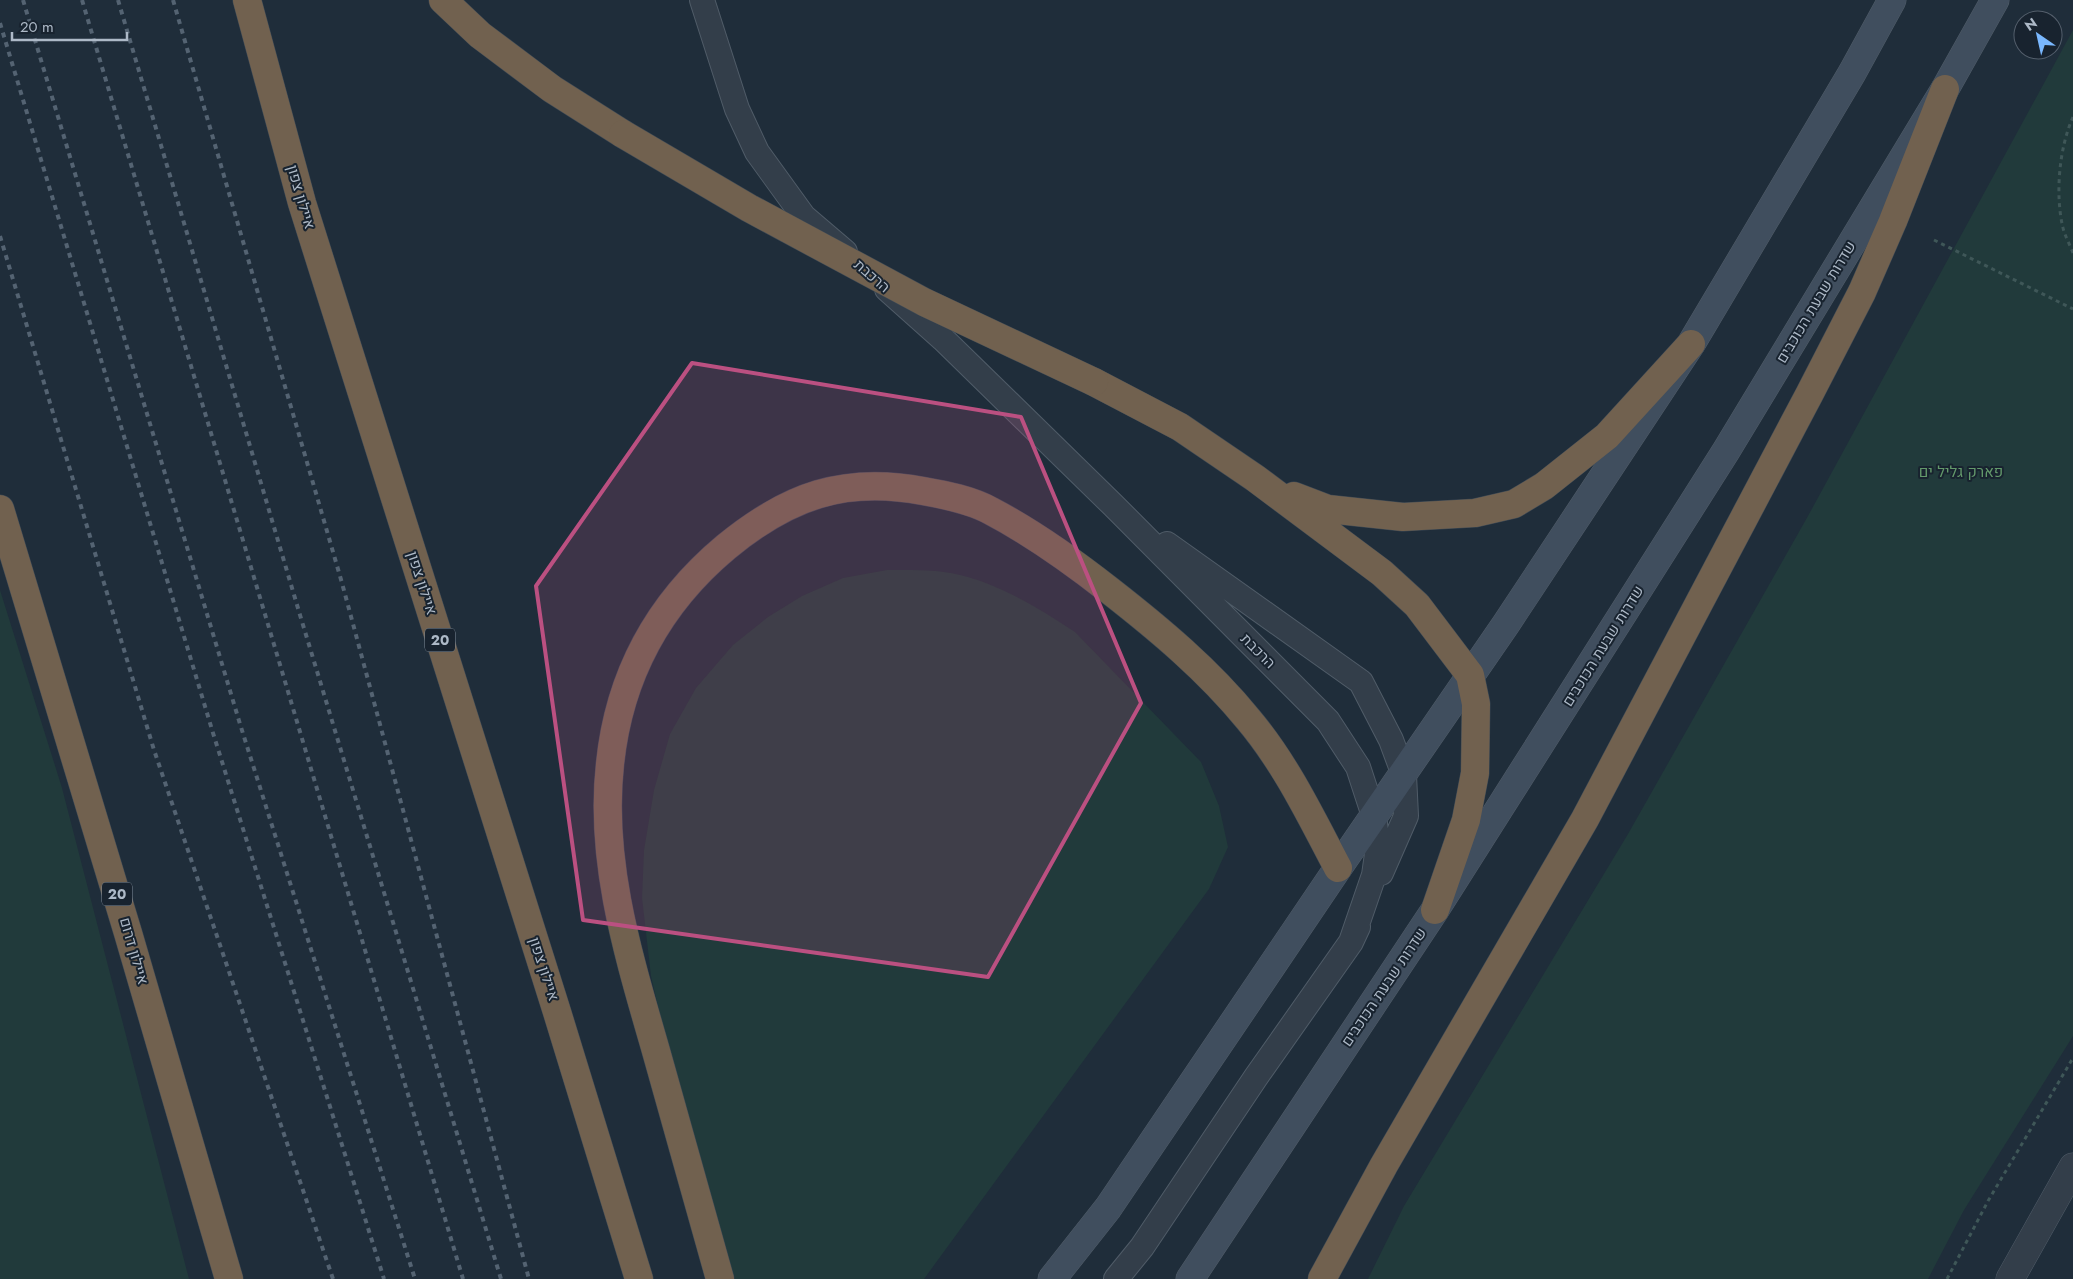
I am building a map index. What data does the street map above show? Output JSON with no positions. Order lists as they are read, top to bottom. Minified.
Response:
{"streets":{"highway":["איילון צפון","20","איילון דרום"],"main road":["שדרות שבעת הכוכבים"],"lane":["הרכבת"]},"parks":["פארק גליל ים"],"scale_bar":"20 m","north":"top left"}
